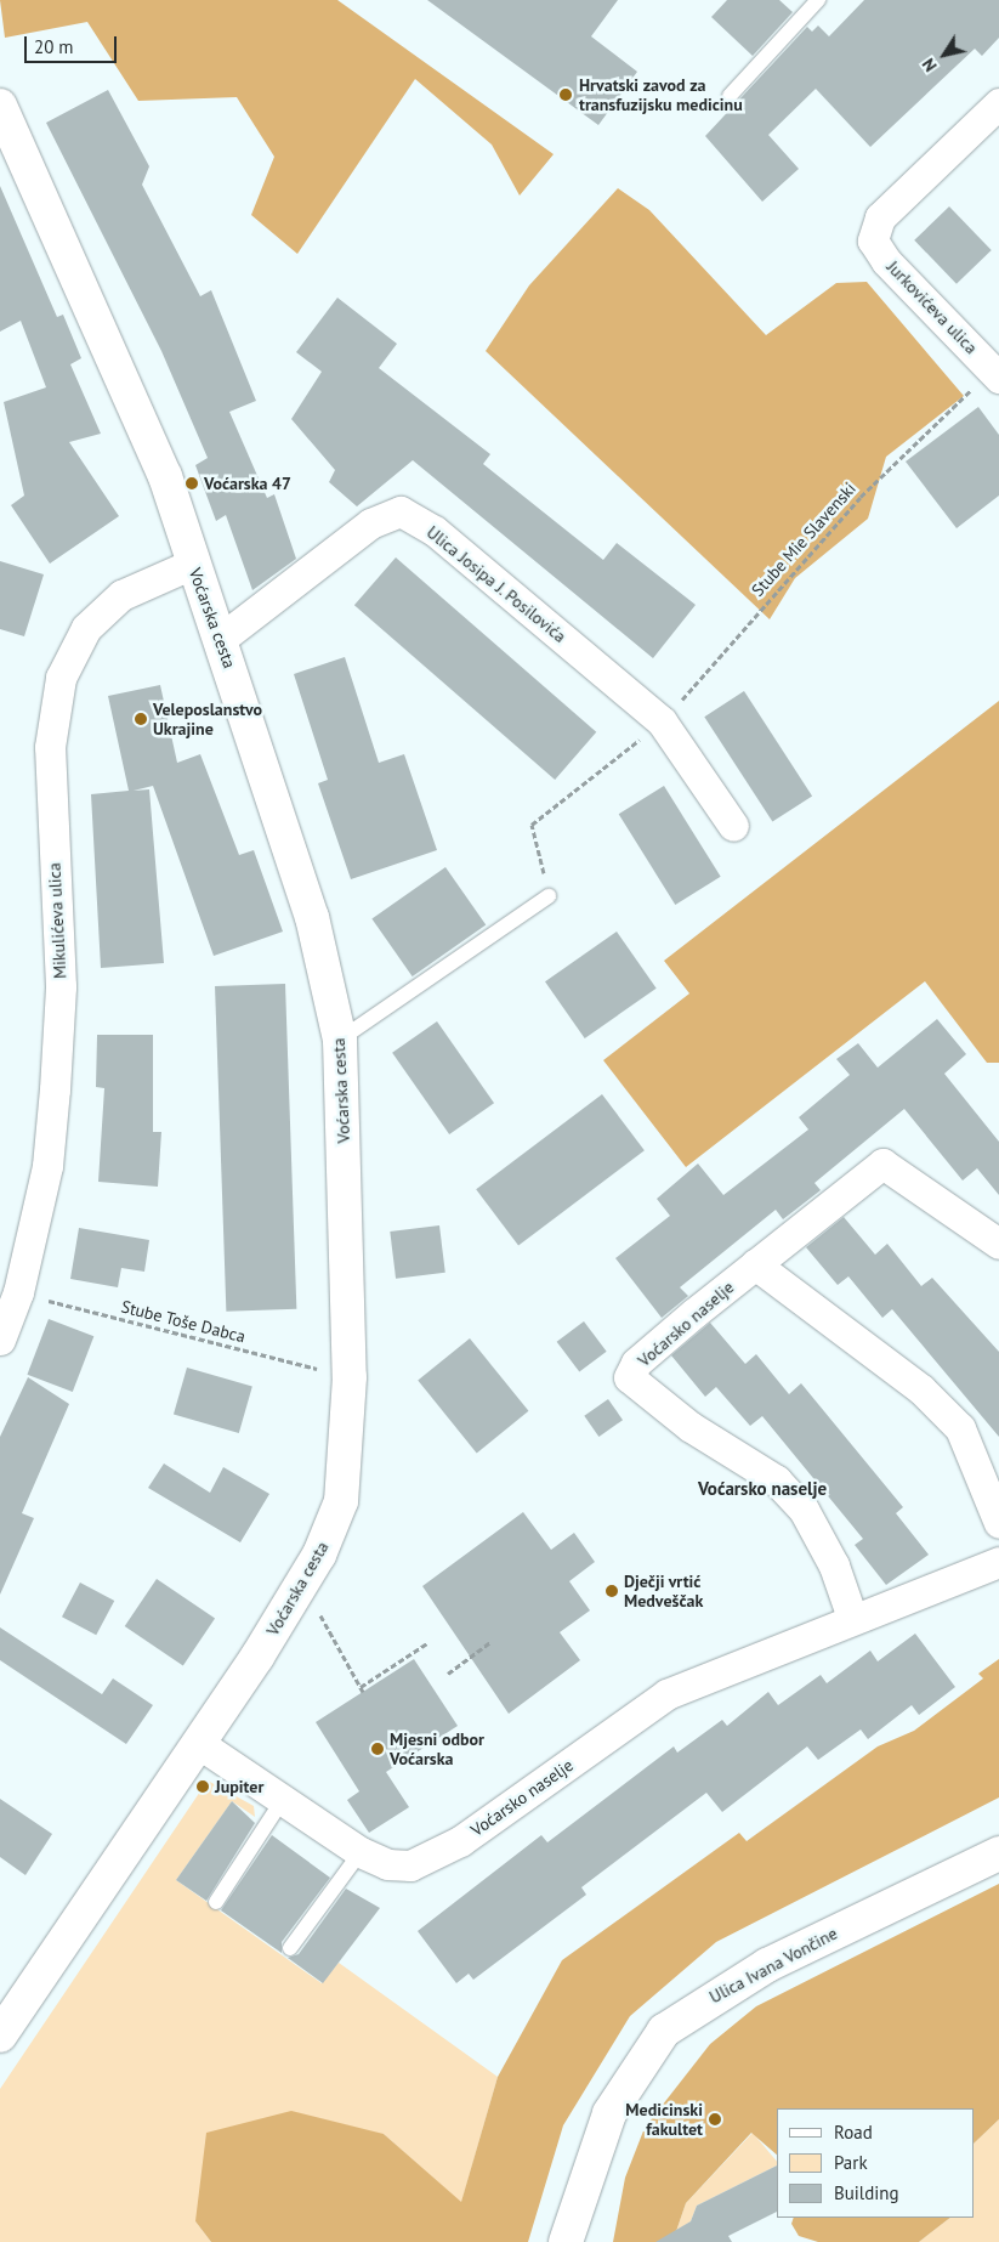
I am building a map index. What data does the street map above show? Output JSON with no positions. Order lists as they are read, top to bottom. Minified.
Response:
{"streets":{"street":["Jurkovićeva ulica","Ulica Josipa J. Posilovića","Voćarska cesta","Mikulićeva ulica","Voćarsko naselje","Ulica Ivana Vončine"],"path":["Stube Mie Slavenski","Stube Toše Dabca"]},"crossings":[["Jurkovićeva ulica","Stube Mie Slavenski"],["Stube Mie Slavenski","Ulica Josipa J. Posilovića"],["Ulica Josipa J. Posilovića","Voćarska cesta"],["Voćarska cesta","Mikulićeva ulica"],["Voćarska cesta","Voćarsko naselje"]],"districts":["Voćarsko naselje"],"places":["Hrvatski zavod za transfuzijsku medicinu","Voćarska 47","Veleposlanstvo Ukrajine","Dječji vrtić Medveščak","Mjesni odbor Voćarska","Jupiter","Medicinski fakultet"],"legend":["Road","Park","Building"],"scale_bar":"20 m","north":"bottom left"}
